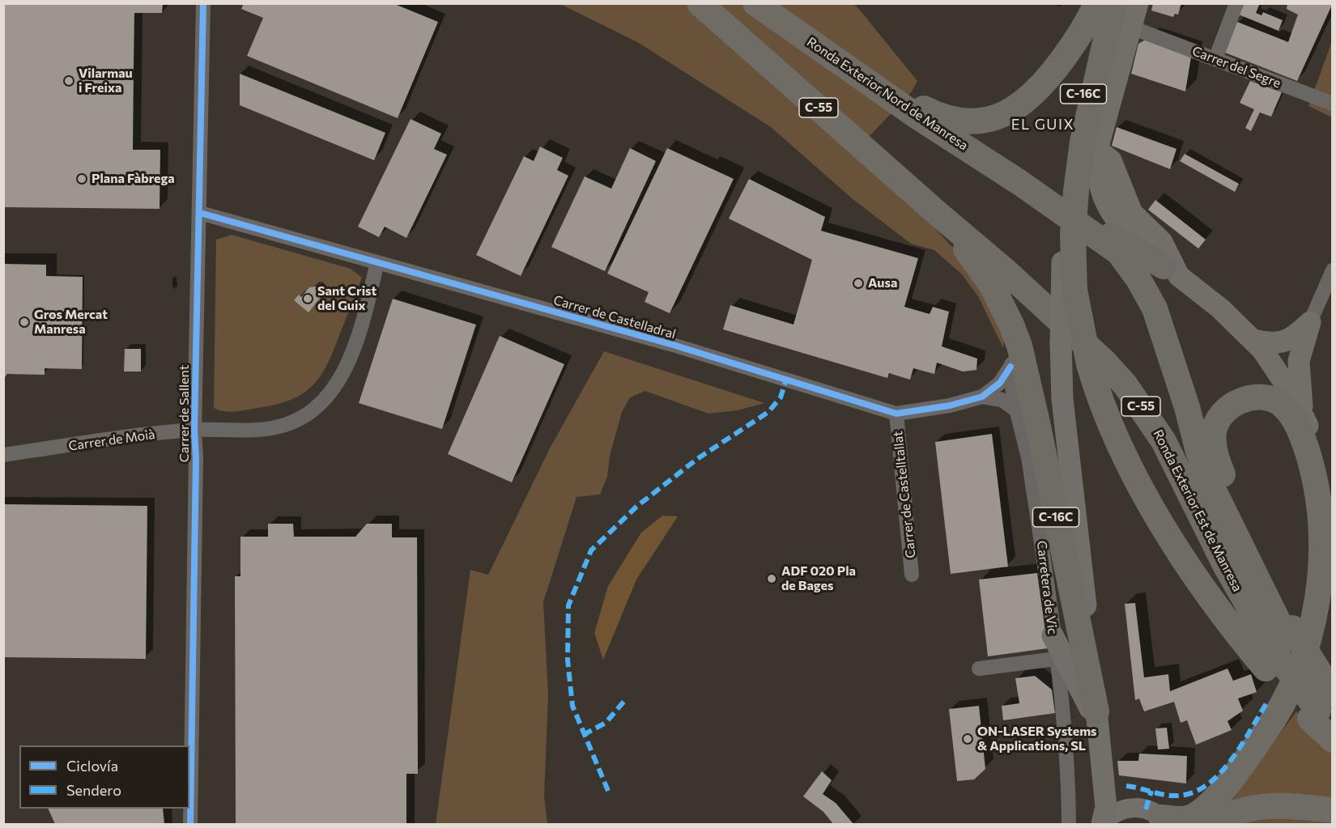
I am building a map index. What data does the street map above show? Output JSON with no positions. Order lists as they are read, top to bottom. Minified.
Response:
{"streets":{"highway":["Ronda Exterior Nord de Manresa","C-16C","C-55","Ronda Exterior Est de Manresa"],"street":["Carrer del Segre","Carrer de Castelladral","Carrer de Sallent","Carrer de Moià","Carrer de Castelltallat","Carretera de Vic"]},"crossings":[["Ronda Exterior Nord de Manresa","Ronda Exterior Est de Manresa"],["C-16C","C-55"],["C-16C","Ronda Exterior Est de Manresa"],["C-16C","Carretera de Vic"],["C-55","Ronda Exterior Est de Manresa"],["Carrer de Castelladral","Carrer de Sallent"],["Carrer de Castelladral","Carrer de Moià"],["Carrer de Castelladral","Carrer de Castelltallat"],["Carrer de Castelladral","Carretera de Vic"],["Carrer de Sallent","Carrer de Moià"]],"districts":["EL GUIX"],"places":["Vilarmau i Freixa","Plana Fàbrega","Ausa","Sant Crist del Guix","Gros Mercat Manresa","ADF 020 Pla de Bages","ON-LASER Systems & Applications, SL"],"legend":["Ciclovía","Sendero"]}
